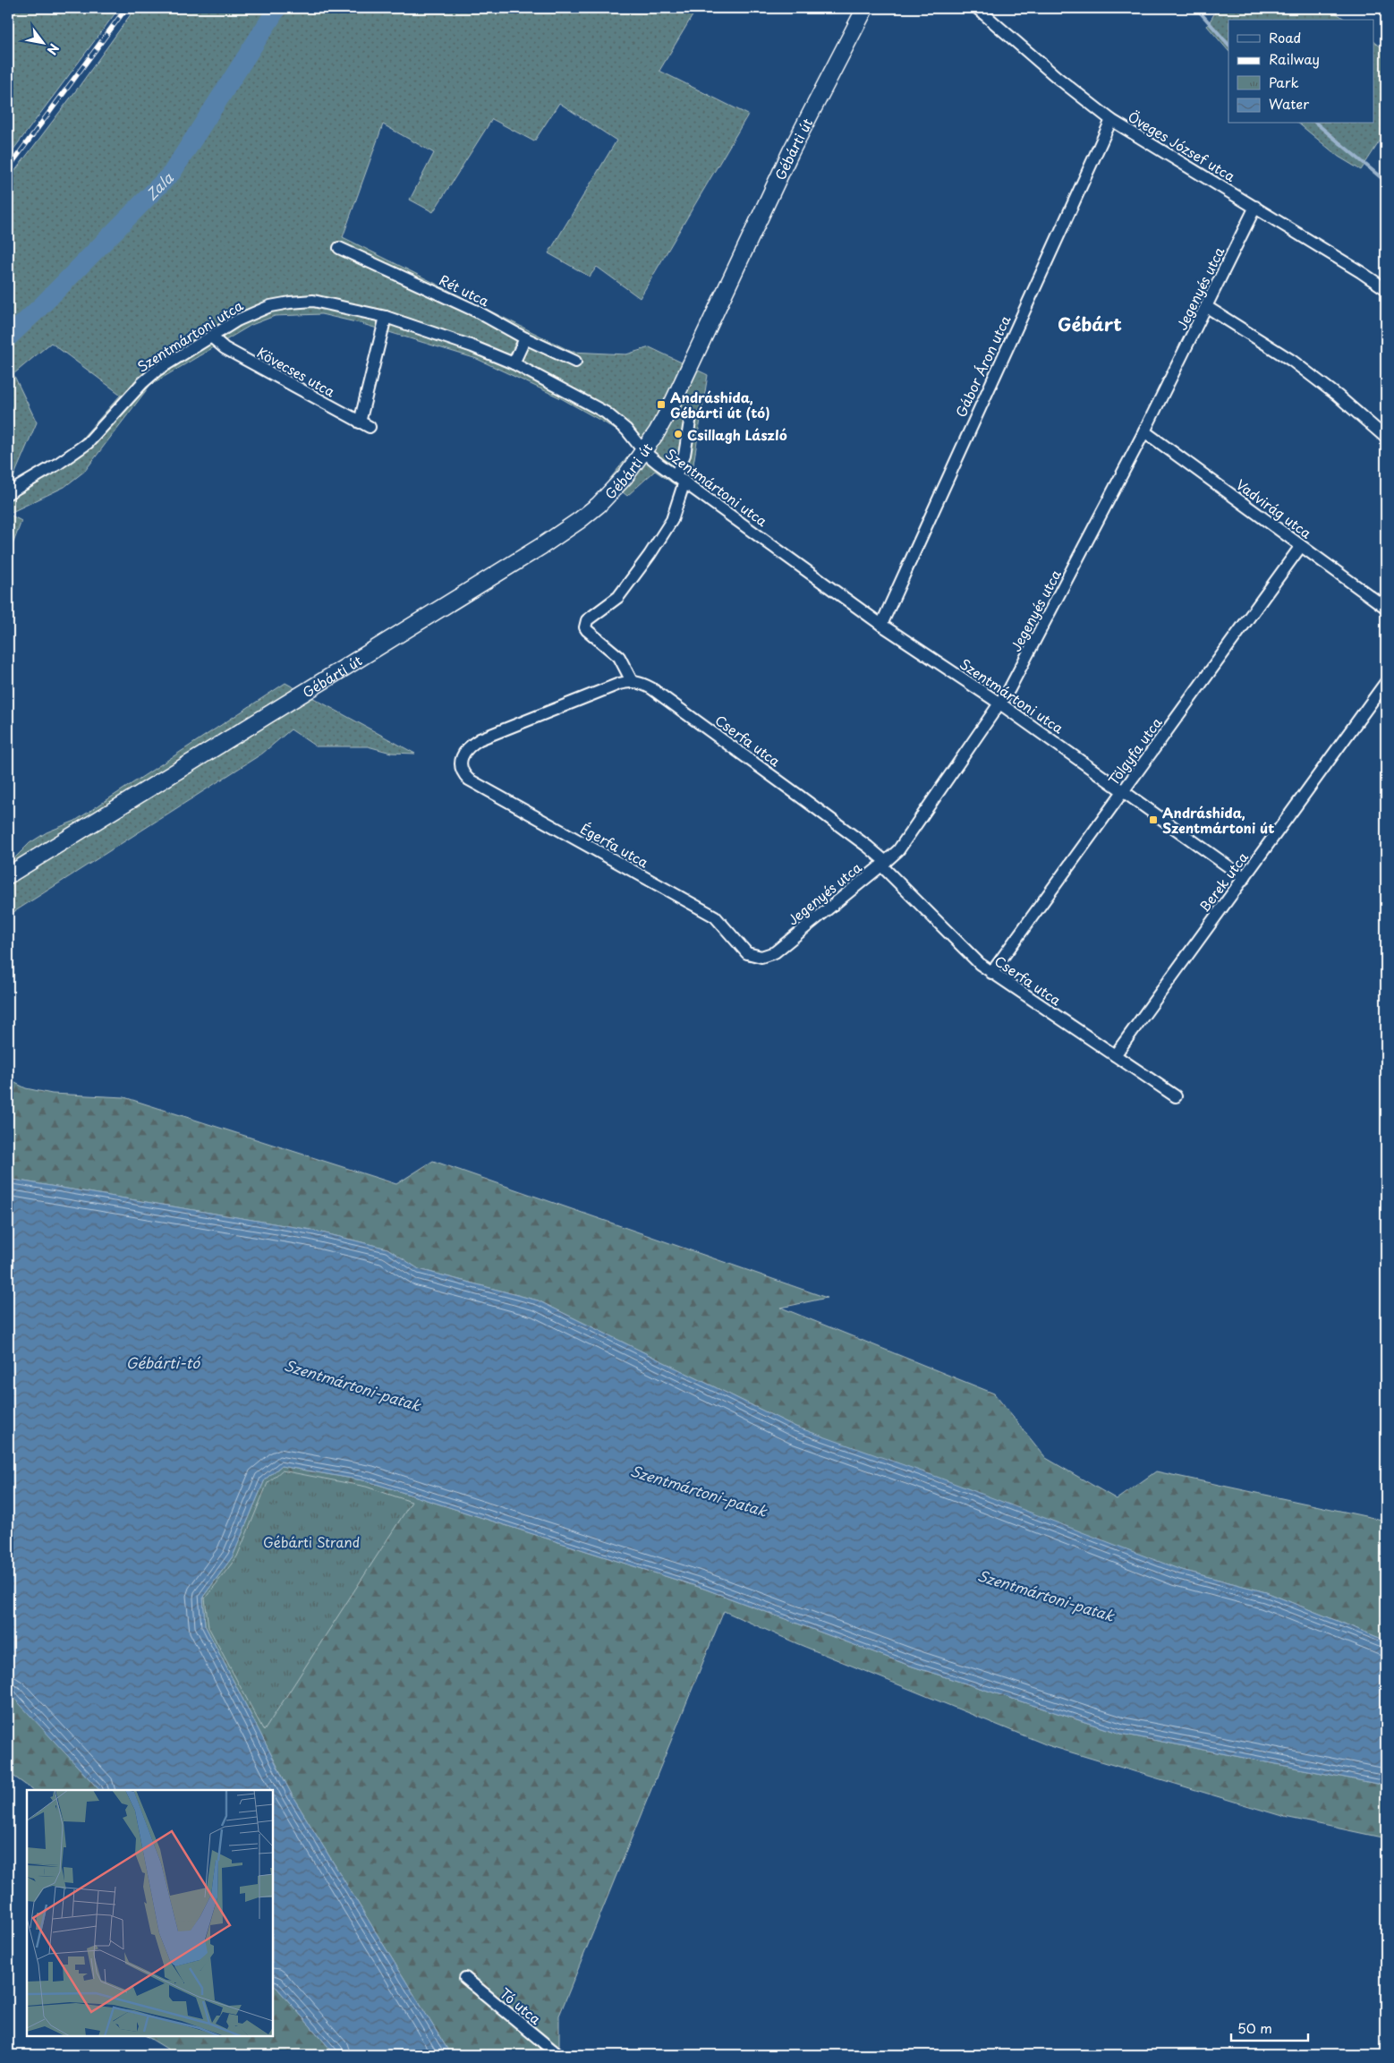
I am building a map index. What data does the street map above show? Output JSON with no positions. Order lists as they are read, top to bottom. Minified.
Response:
{"streets":{"main road":["Gébárti út"],"street":["Öveges József utca","Jegenyés utca","Rét utca","Szentmártoni utca","Gábor Áron utca","Kövecses utca","Vadvirág utca","Cserfa utca","Tölgyfa utca","Égerfa utca","Berek utca","Tó utca"]},"crossings":[["Öveges József utca","Jegenyés utca"],["Öveges József utca","Gábor Áron utca"],["Gébárti út","Szentmártoni utca"],["Jegenyés utca","Szentmártoni utca"],["Jegenyés utca","Vadvirág utca"],["Jegenyés utca","Cserfa utca"],["Jegenyés utca","Égerfa utca"],["Szentmártoni utca","Gábor Áron utca"],["Szentmártoni utca","Kövecses utca"],["Szentmártoni utca","Tölgyfa utca"],["Szentmártoni utca","Berek utca"],["Vadvirág utca","Tölgyfa utca"],["Cserfa utca","Tölgyfa utca"],["Cserfa utca","Égerfa utca"],["Cserfa utca","Berek utca"]],"districts":["Gébárt"],"water":["Zala","Gébárti-tó","Szentmártoni-patak"],"parks":["Gébárti Strand"],"places":{"transit":["Andráshida, Gébárti út (tó)","Andráshida, Szentmártoni út"],"other":["Csillagh László"]},"legend":["Road","Railway","Park","Water"],"scale_bar":"50 m","north":"bottom right"}
